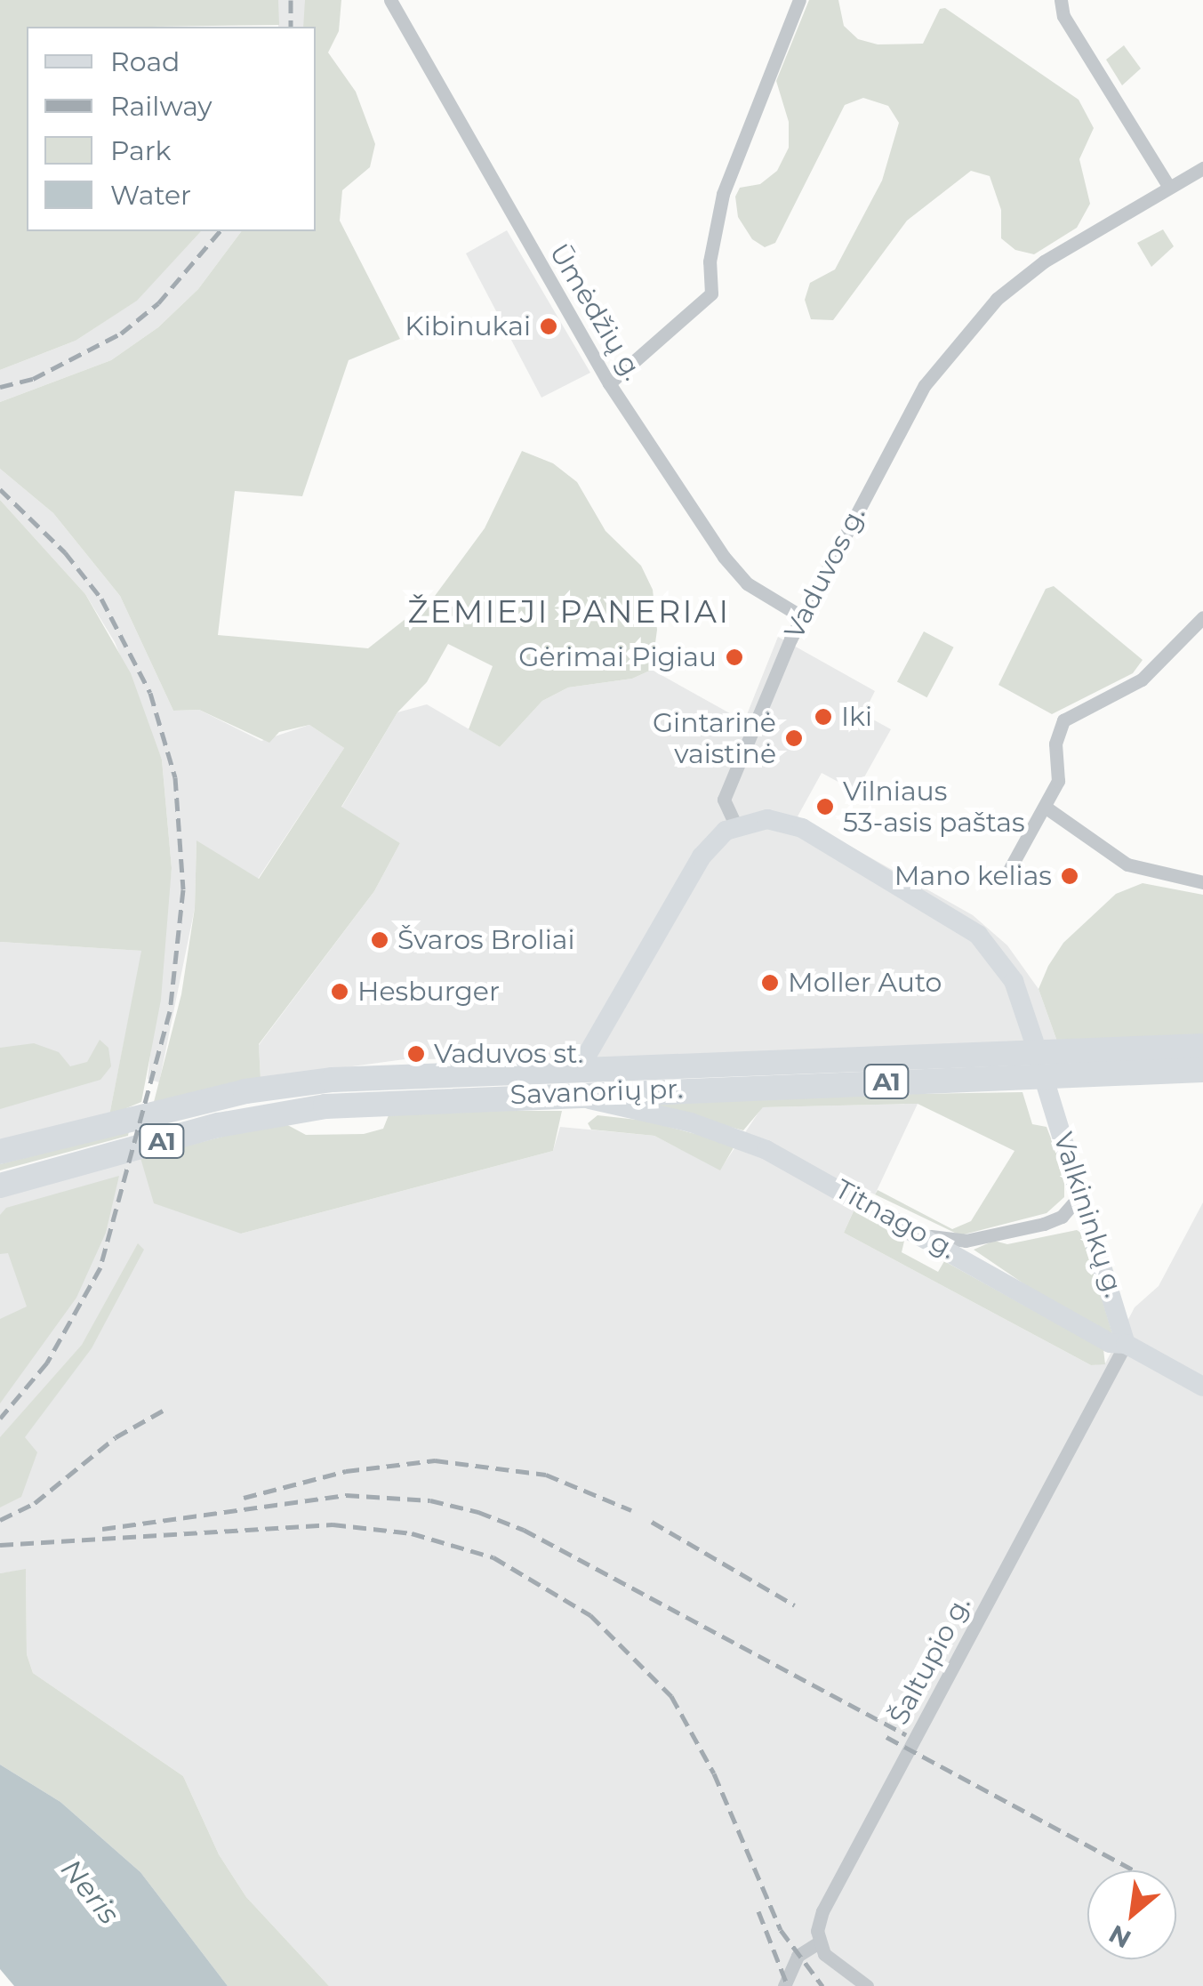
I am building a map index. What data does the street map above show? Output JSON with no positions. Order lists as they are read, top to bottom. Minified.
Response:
{"streets":{"highway":["A1","Savanorių pr."],"street":["Ūmėdžių g.","Vaduvos g.","Valkininkų g.","Titnago g.","Šaltupio g."]},"crossings":[["Ūmėdžių g.","Vaduvos g."],["Savanorių pr.","Titnago g."],["Valkininkų g.","Titnago g."],["Valkininkų g.","Šaltupio g."],["Titnago g.","Šaltupio g."]],"districts":["ŽEMIEJI PANERIAI"],"water":["Neris"],"places":["Kibinukai","Gėrimai Pigiau","Iki","Gintarinė vaistinė","Vilniaus 53-asis paštas","Mano kelias","Švaros Broliai","Moller Auto","Hesburger","Vaduvos st."],"legend":["Road","Railway","Park","Water"],"north":"bottom left"}
